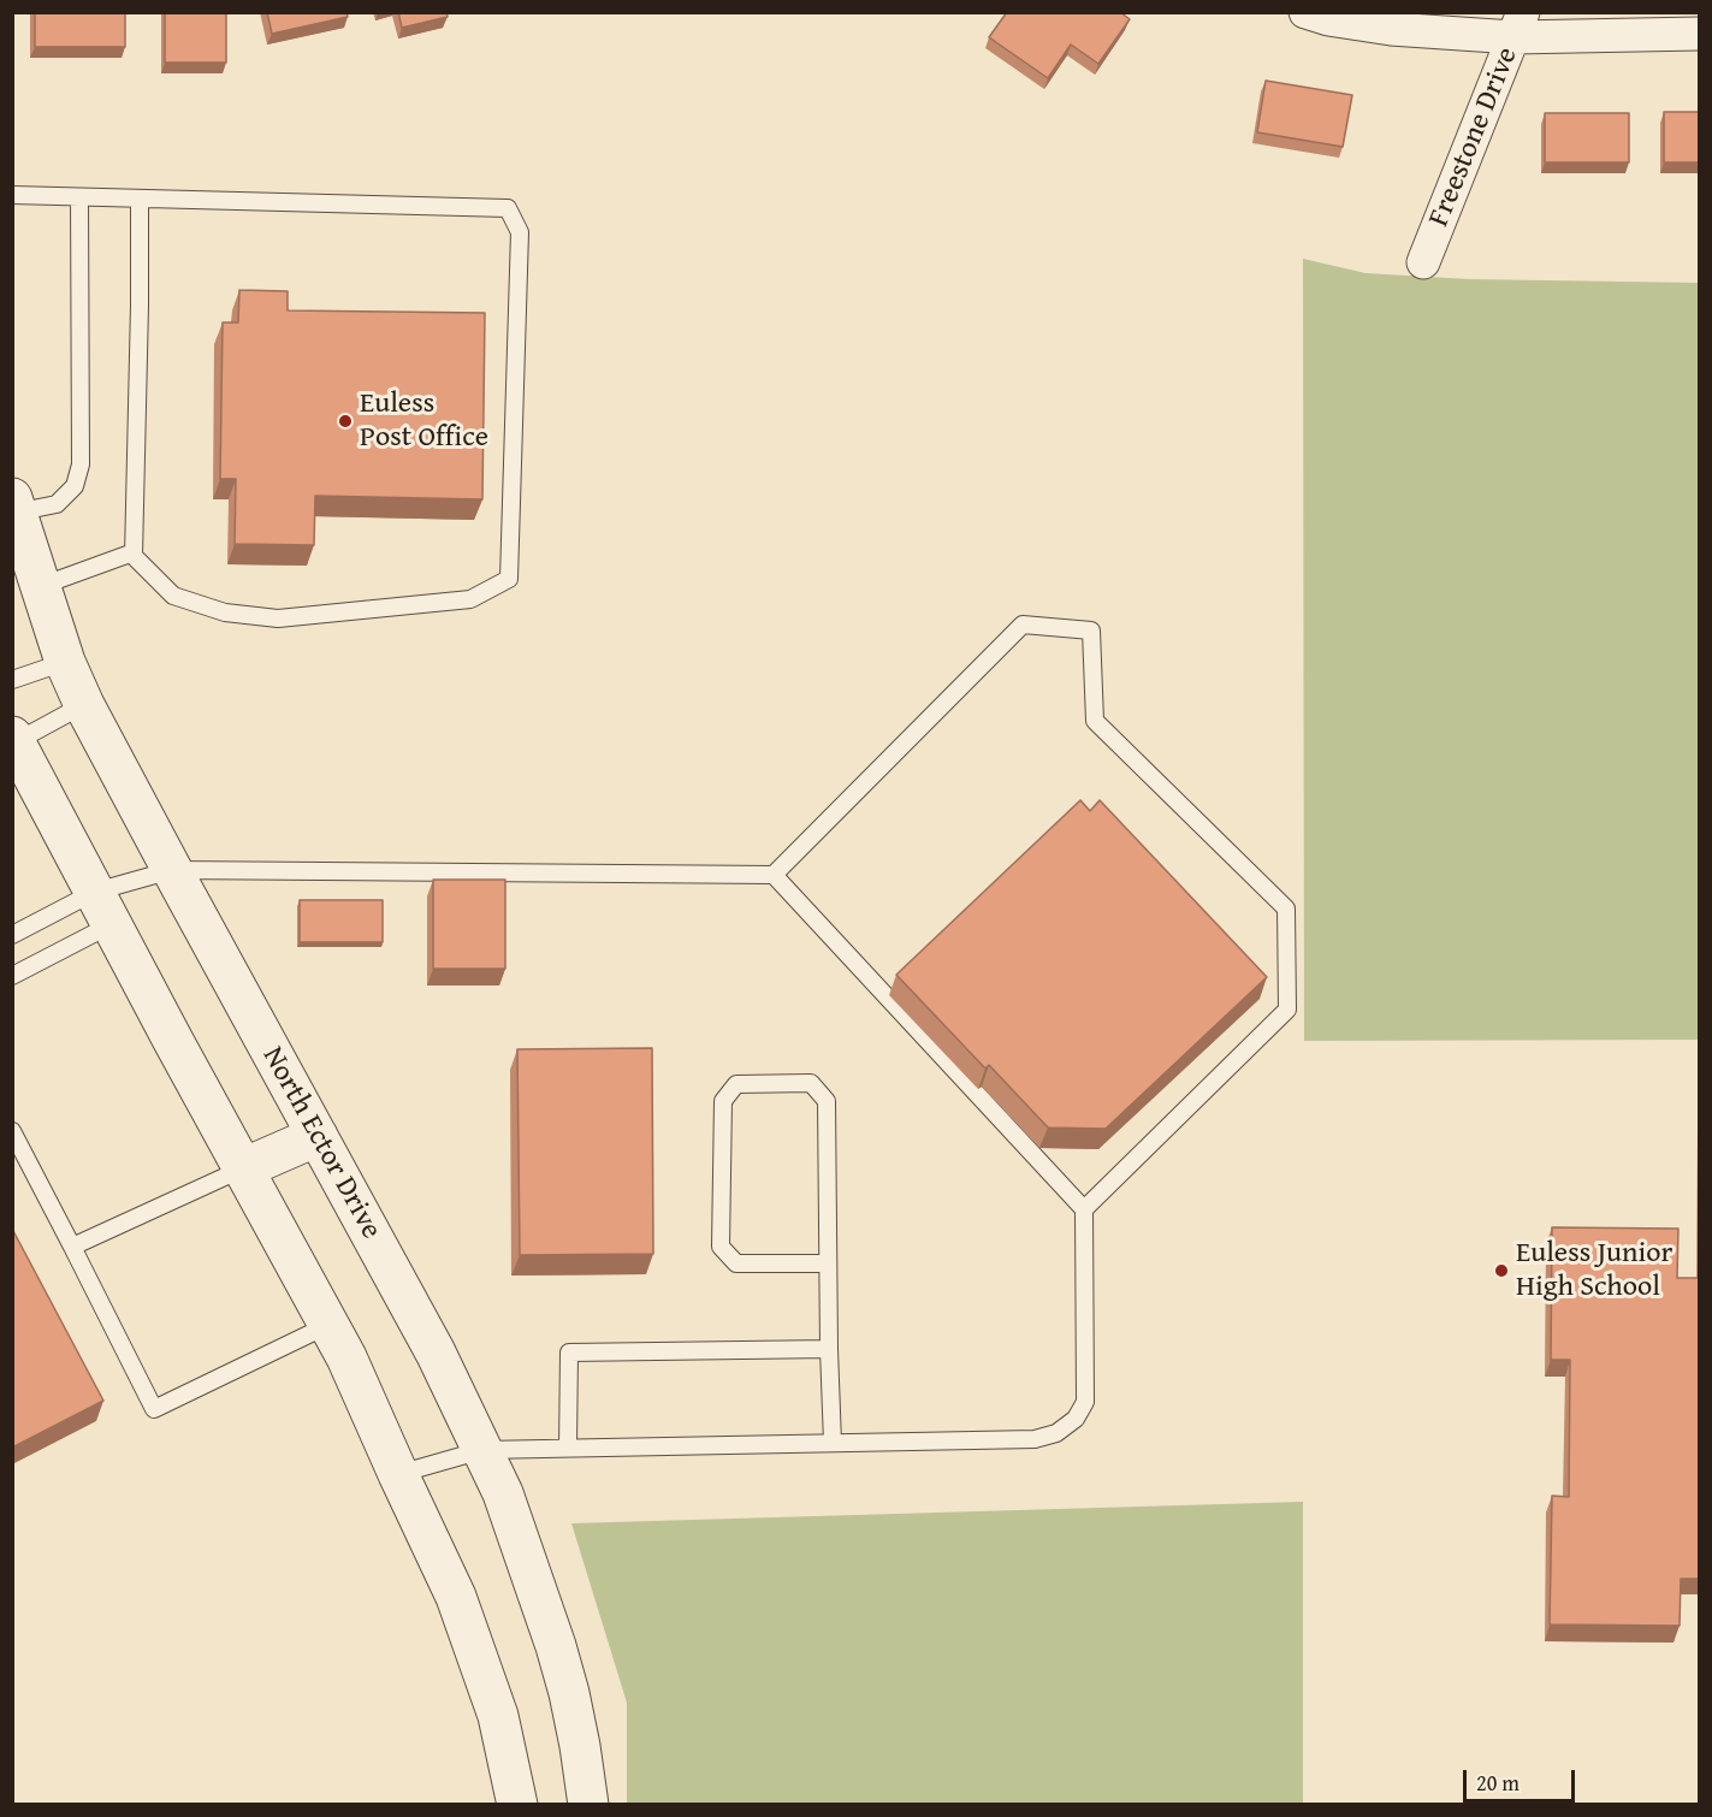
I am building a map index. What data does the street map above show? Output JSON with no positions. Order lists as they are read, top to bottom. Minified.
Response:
{"streets":{"street":["Freestone Drive","North Ector Drive"]},"places":["Euless Post Office","Euless Junior High School"],"scale_bar":"20 m"}
